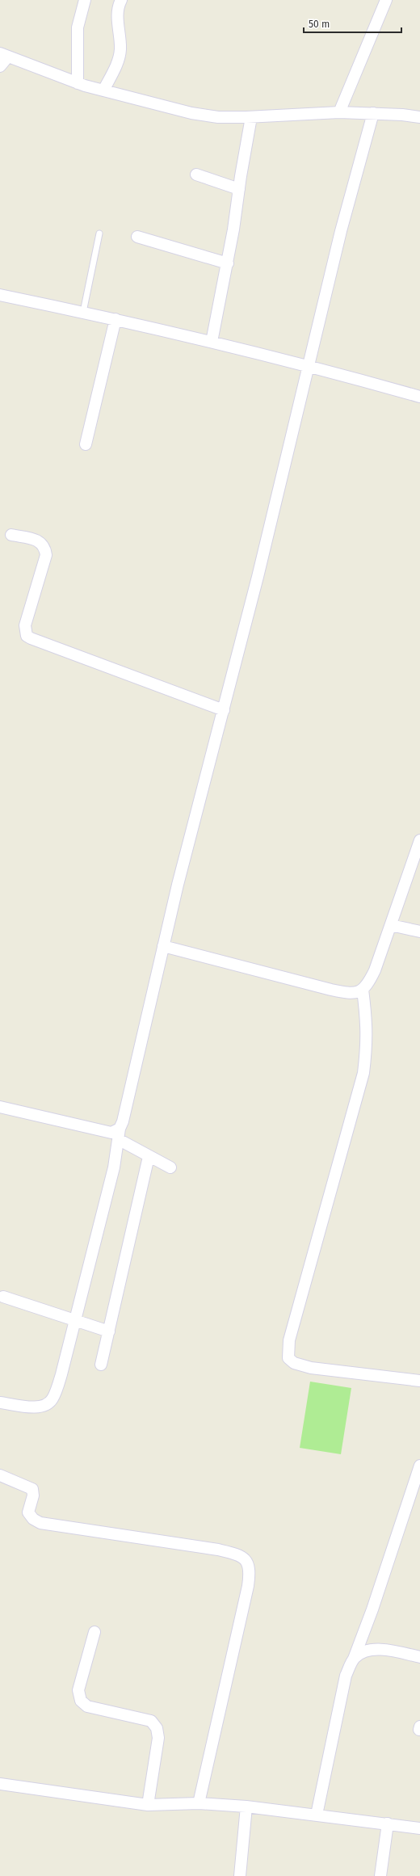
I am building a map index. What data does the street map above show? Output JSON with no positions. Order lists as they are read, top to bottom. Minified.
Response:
{"scale_bar":"50 m"}
